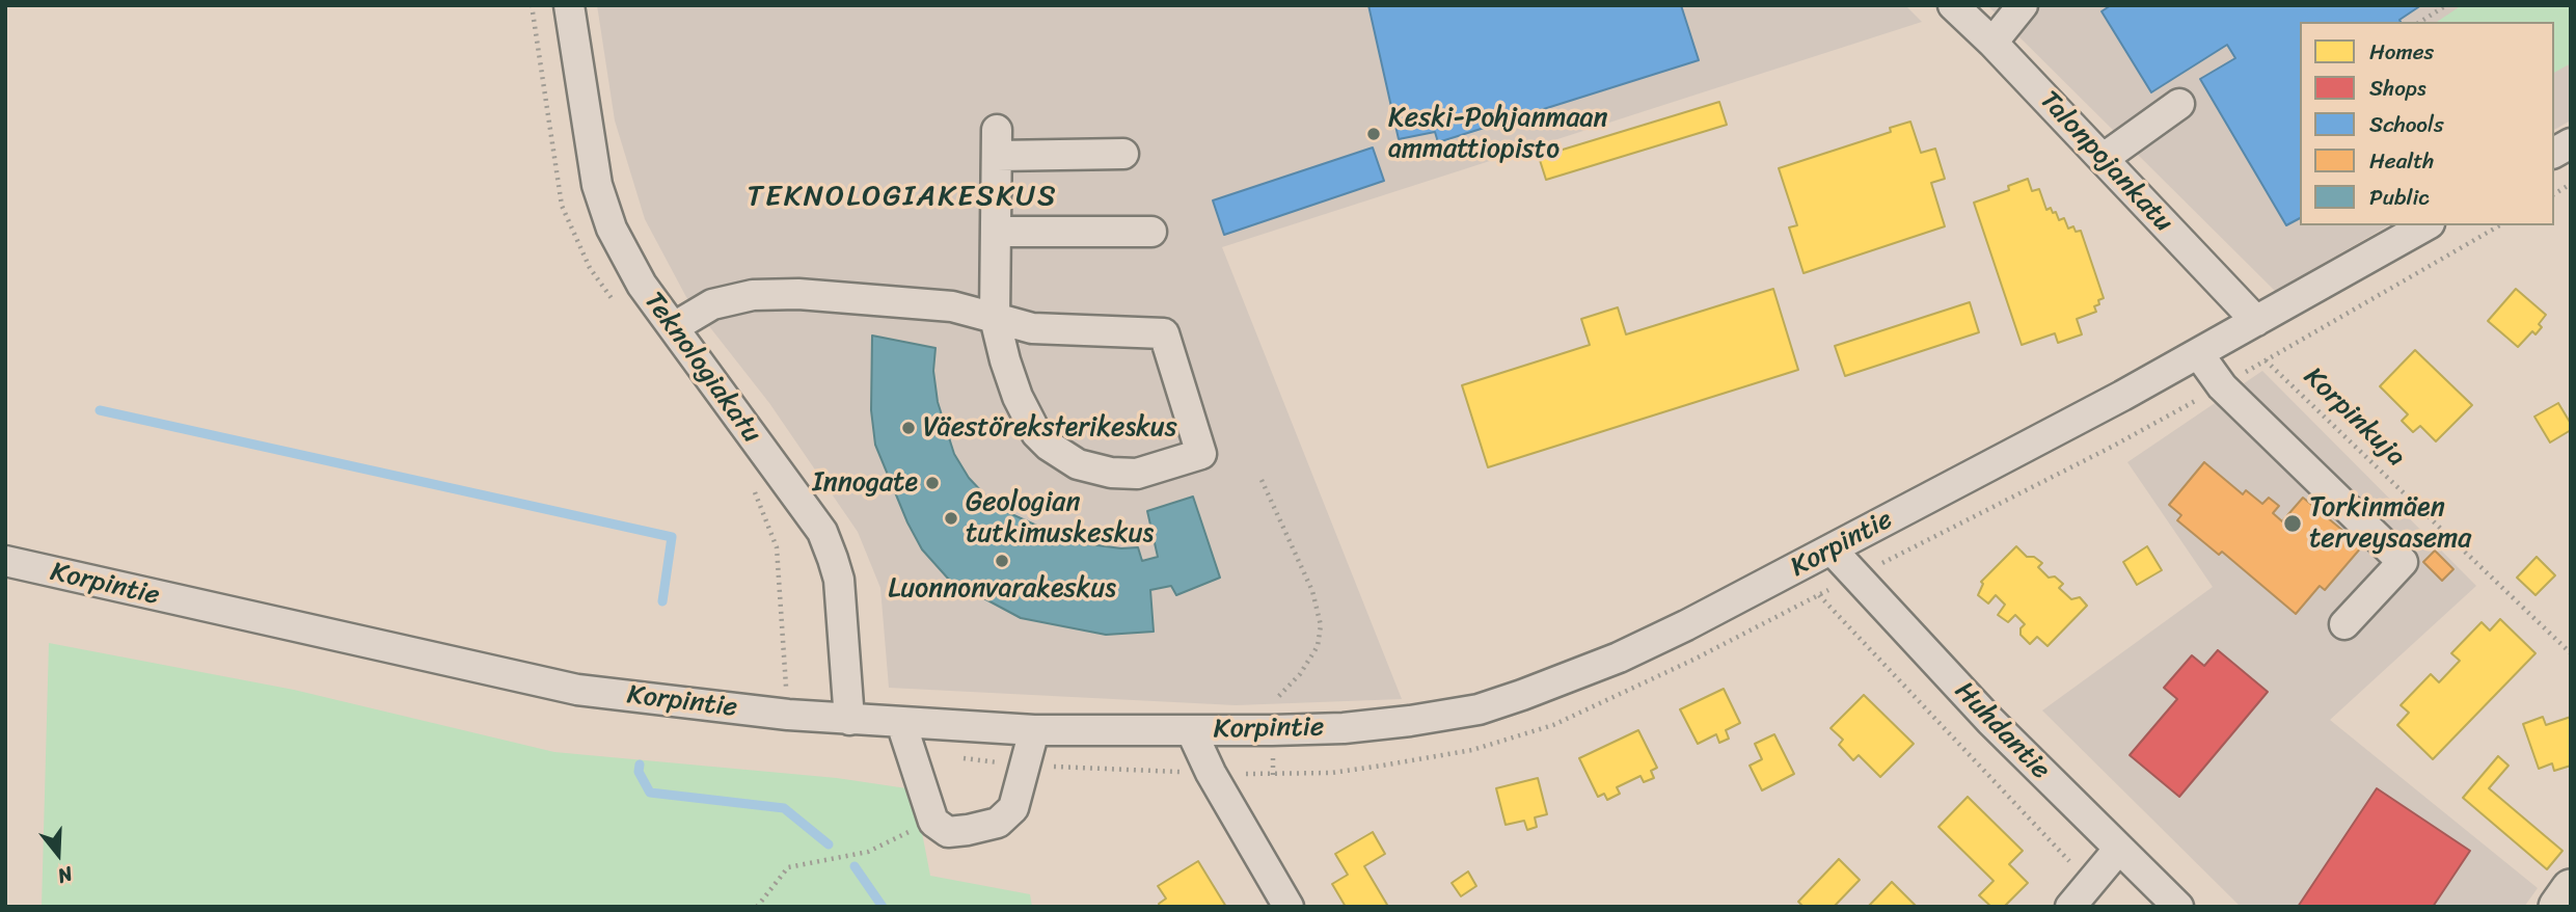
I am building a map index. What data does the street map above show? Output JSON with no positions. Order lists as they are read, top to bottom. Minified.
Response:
{"streets":{"street":["Talonpojankatu","Teknologiakatu","Korpintie","Huhdantie"],"path":["Korpinkuja"]},"crossings":[["Talonpojankatu","Korpintie"],["Teknologiakatu","Korpintie"],["Korpintie","Huhdantie"]],"districts":["TEKNOLOGIAKESKUS"],"places":["Keski-Pohjanmaan ammattiopisto","Väestöreksterikeskus","Innogate","Geologian tutkimuskeskus","Torkinmäen terveysasema","Luonnonvarakeskus"],"legend":["Homes","Shops","Schools","Health","Public"],"north":"bottom"}
